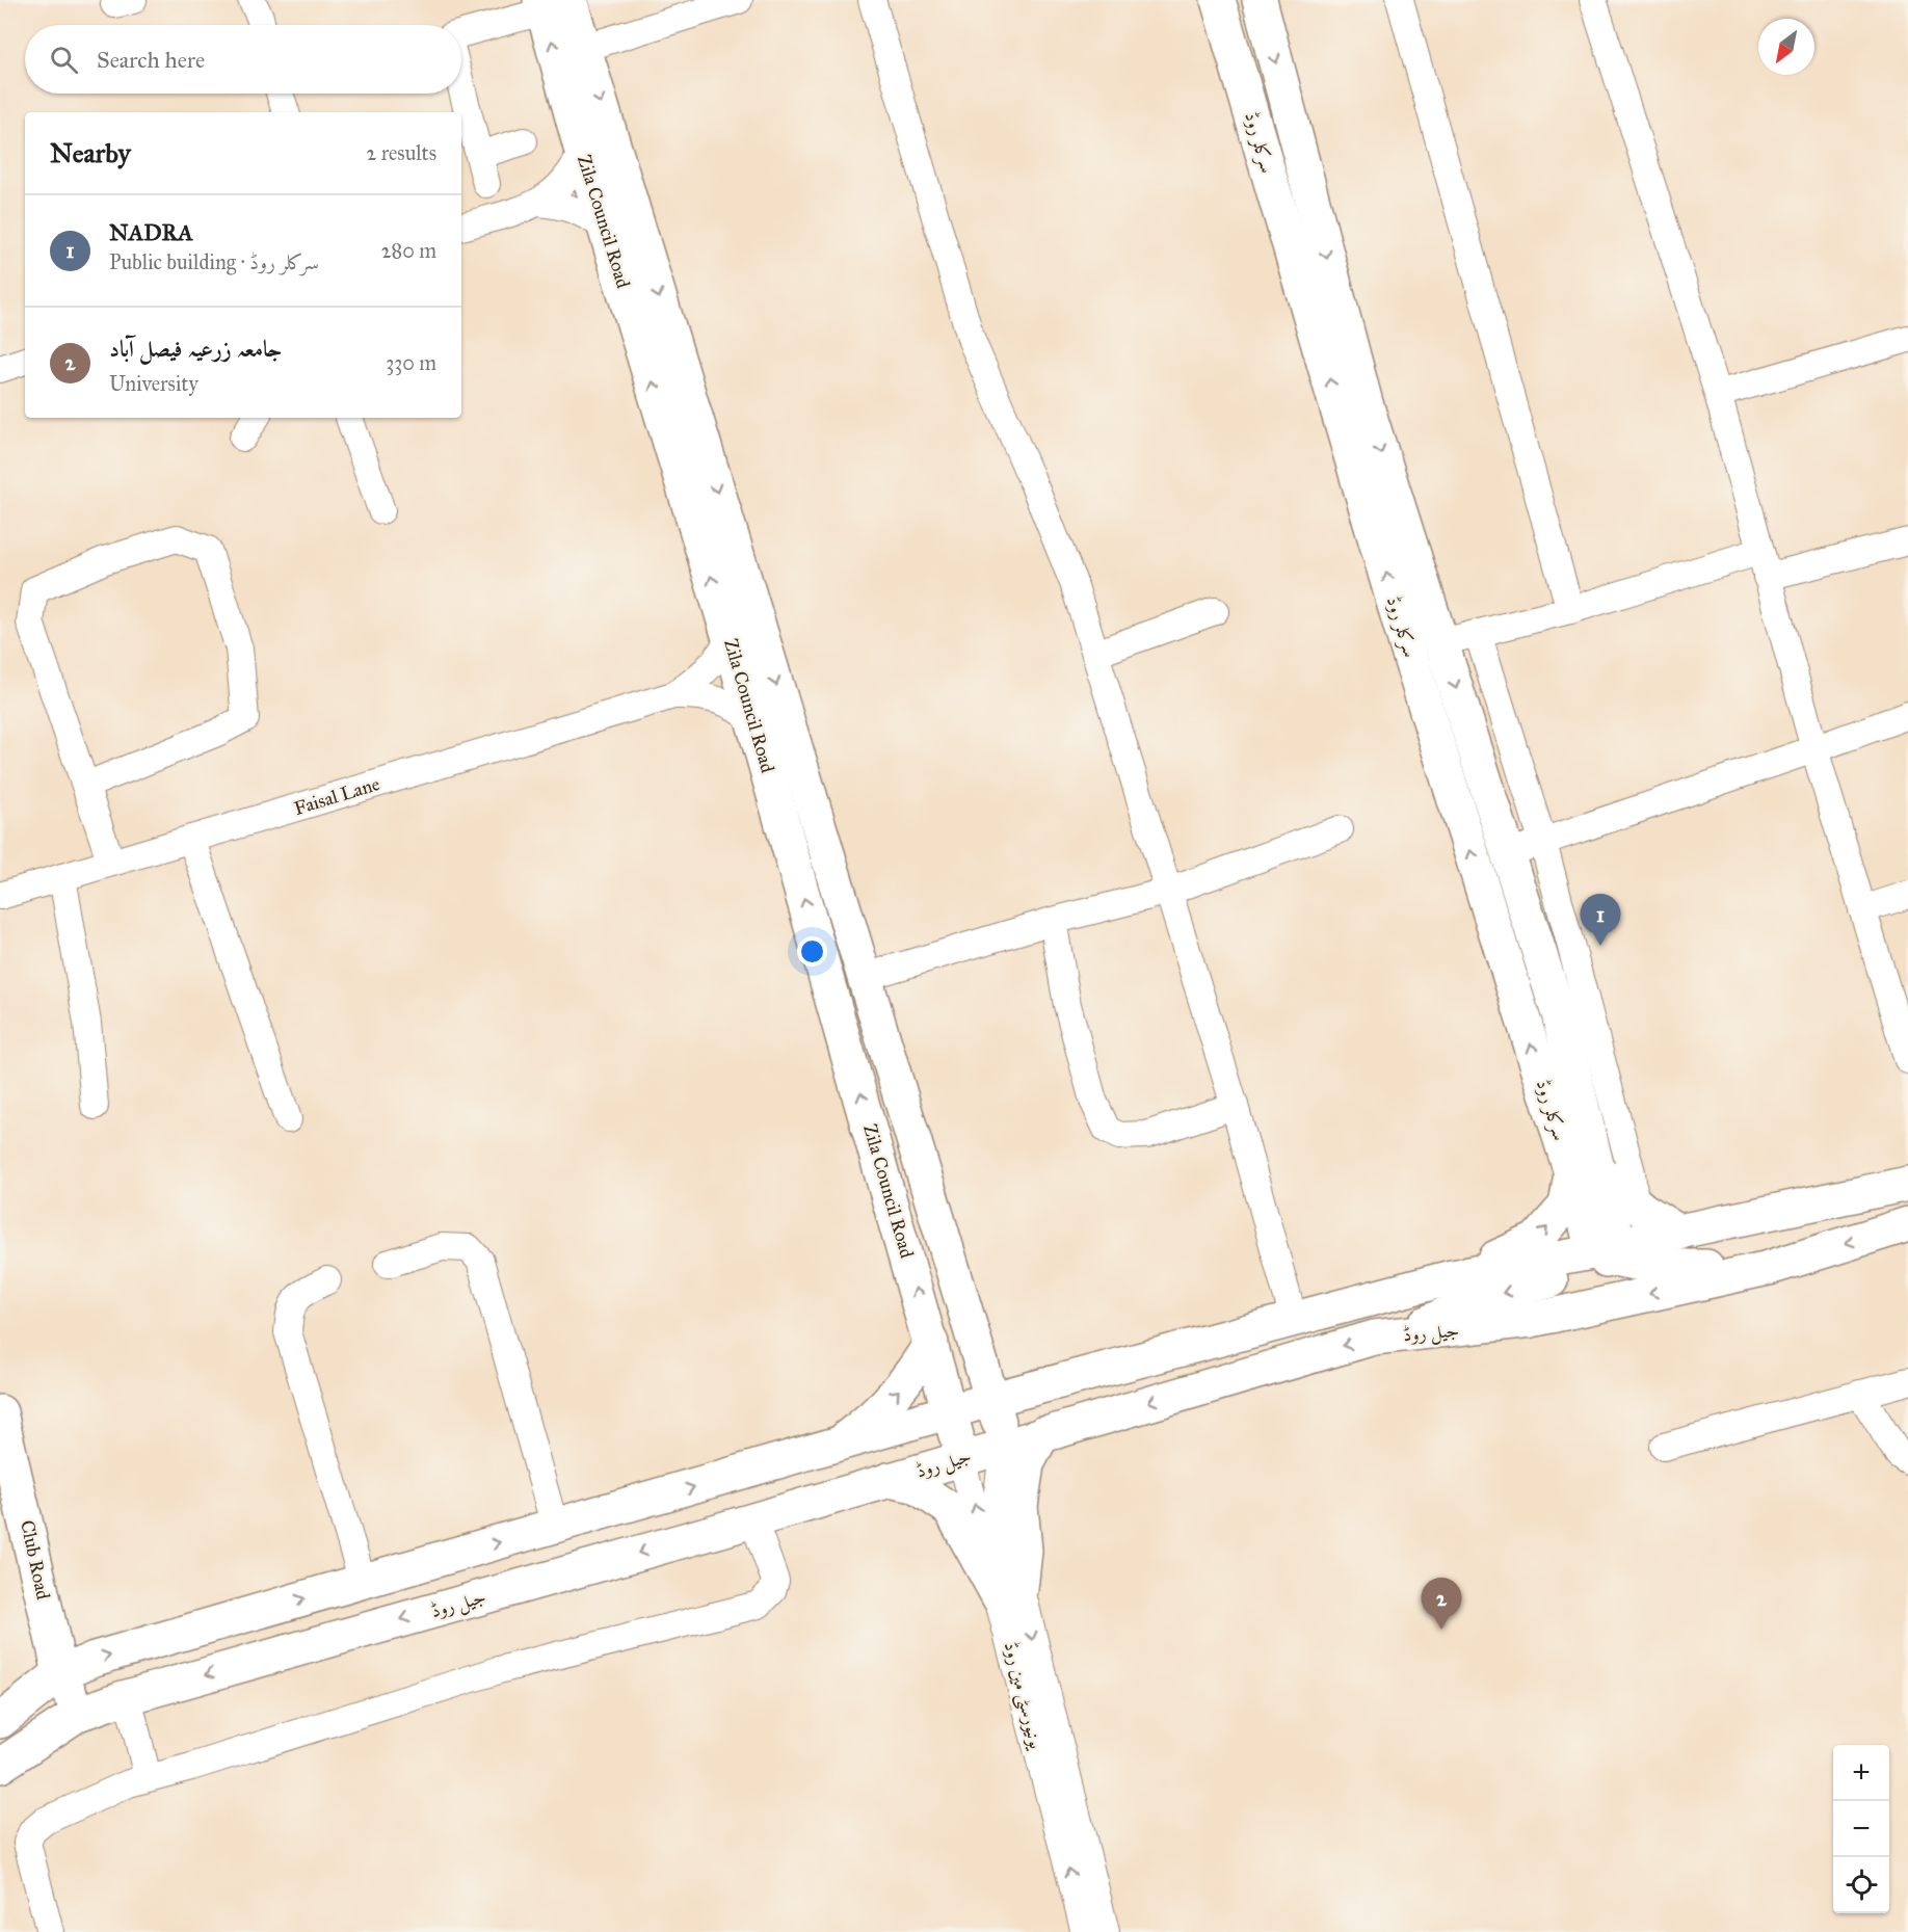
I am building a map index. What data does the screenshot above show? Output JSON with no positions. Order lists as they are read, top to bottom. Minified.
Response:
{"streets":{"main road":["سرکلر روڈ","Zila Council Road","جیل روڈ","Club Road"],"street":["Faisal Lane","یونیورسٹی مین روڈ"]},"crossings":[["Zila Council Road","Faisal Lane"],["Zila Council Road","جیل روڈ"],["Zila Council Road","یونیورسٹی مین روڈ"],["جیل روڈ","Club Road"],["جیل روڈ","یونیورسٹی مین روڈ"]],"north":"bottom left","page":{"search":"Search here","heading":["Nearby","2 results"],"list":[{"mark":"1","name":"NADRA","note":"Public building · سرکلر روڈ","value":"280 m"},{"mark":"2","name":"جامعہ زرعیہ فیصل آباد","note":"University","value":"330 m"}],"pins":["1","2"],"map_buttons":["+","−"]}}
